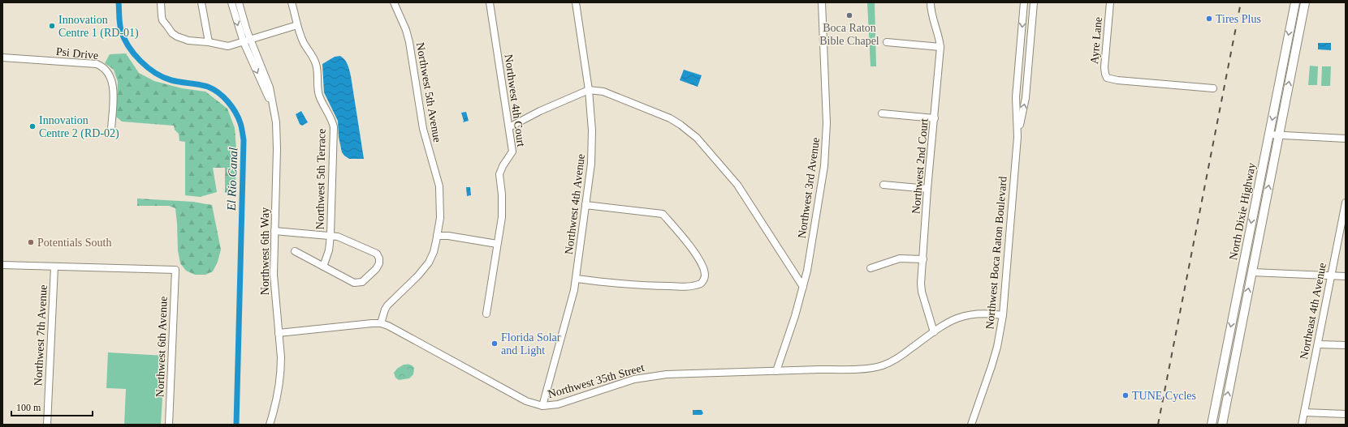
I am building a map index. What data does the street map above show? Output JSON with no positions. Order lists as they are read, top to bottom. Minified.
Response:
{"streets":{"main road":["North Dixie Highway"],"street":["Ayre Lane","Psi Drive","Northwest 5th Avenue","Northwest 4th Court","Northwest 2nd Court","Northwest 5th Terrace","Northwest 3rd Avenue","Northwest 4th Avenue","Northwest 6th Way","Northwest Boca Raton Boulevard","Northeast 4th Avenue","Northwest 7th Avenue","Northwest 6th Avenue","Northwest 35th Street"]},"crossings":[["Northwest 5th Avenue","Northwest 35th Street"],["Northwest 2nd Court","Northwest 35th Street"],["Northwest 3rd Avenue","Northwest 35th Street"],["Northwest 4th Avenue","Northwest 35th Street"],["Northwest 6th Way","Northwest 35th Street"],["Northwest Boca Raton Boulevard","Northwest 35th Street"],["Northwest 7th Avenue","Northwest 6th Avenue"]],"water":["El Rio Canal"],"places":["Boca Raton Bible Chapel","Tires Plus","Innovation Centre 1 (RD-01)","Innovation Centre 2 (RD-02)","Potentials South","Florida Solar and Light","TUNE Cycles"],"scale_bar":"100 m"}
